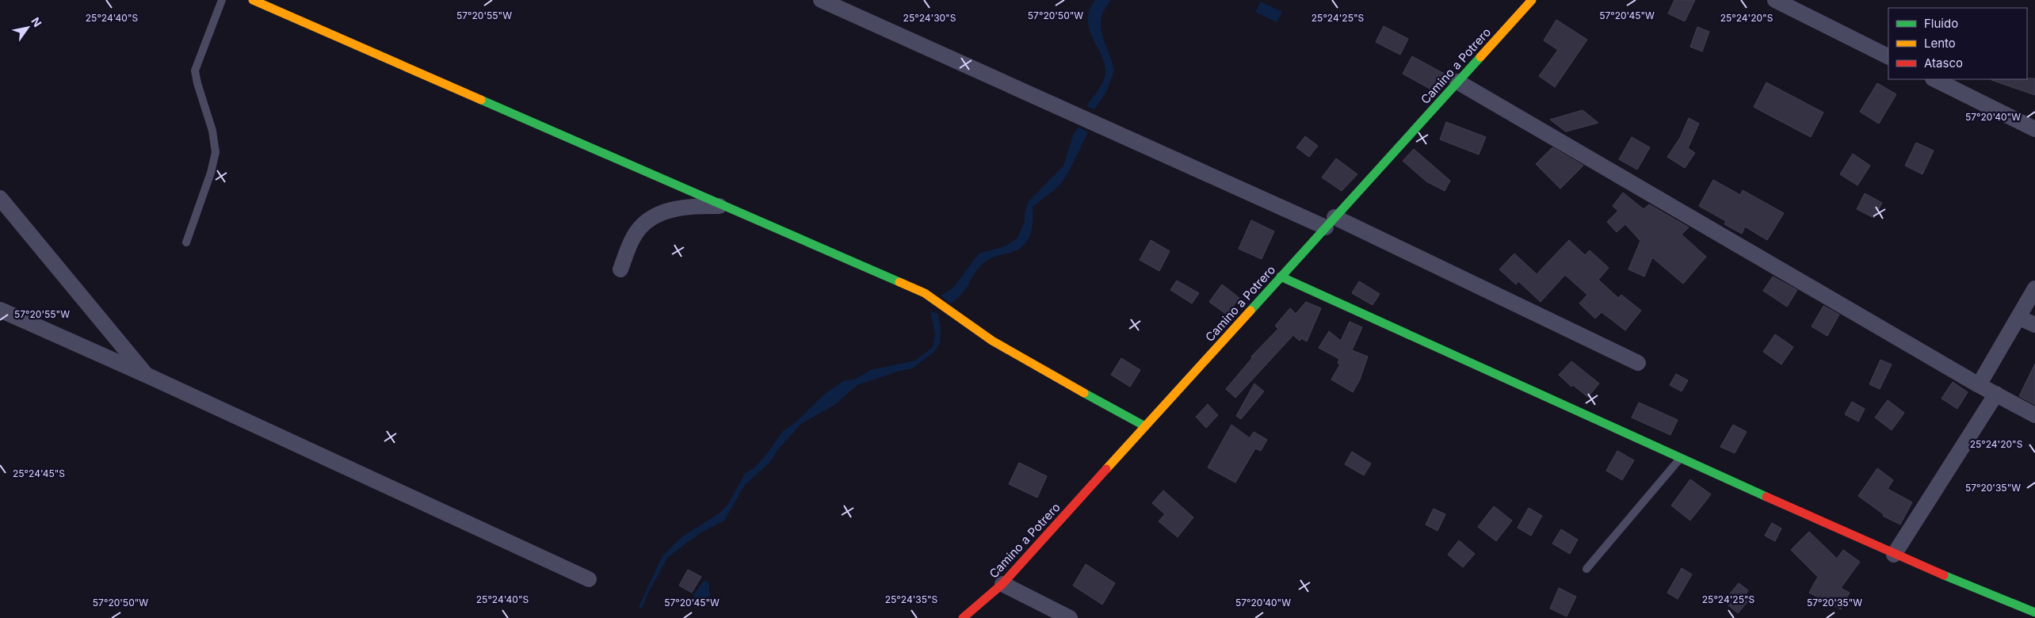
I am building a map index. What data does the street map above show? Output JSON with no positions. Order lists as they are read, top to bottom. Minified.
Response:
{"streets":{"street":["Camino a Potrero"]},"legend":["Fluido","Lento","Atasco"],"north":"top right","coordinates":["57°20'55\"W","57°20'50\"W","57°20'45\"W","25°24'30\"S","25°24'40\"S","25°24'25\"S","25°24'20\"S","57°20'40\"W","25°24'45\"S","57°20'35\"W","25°24'35\"S"]}
